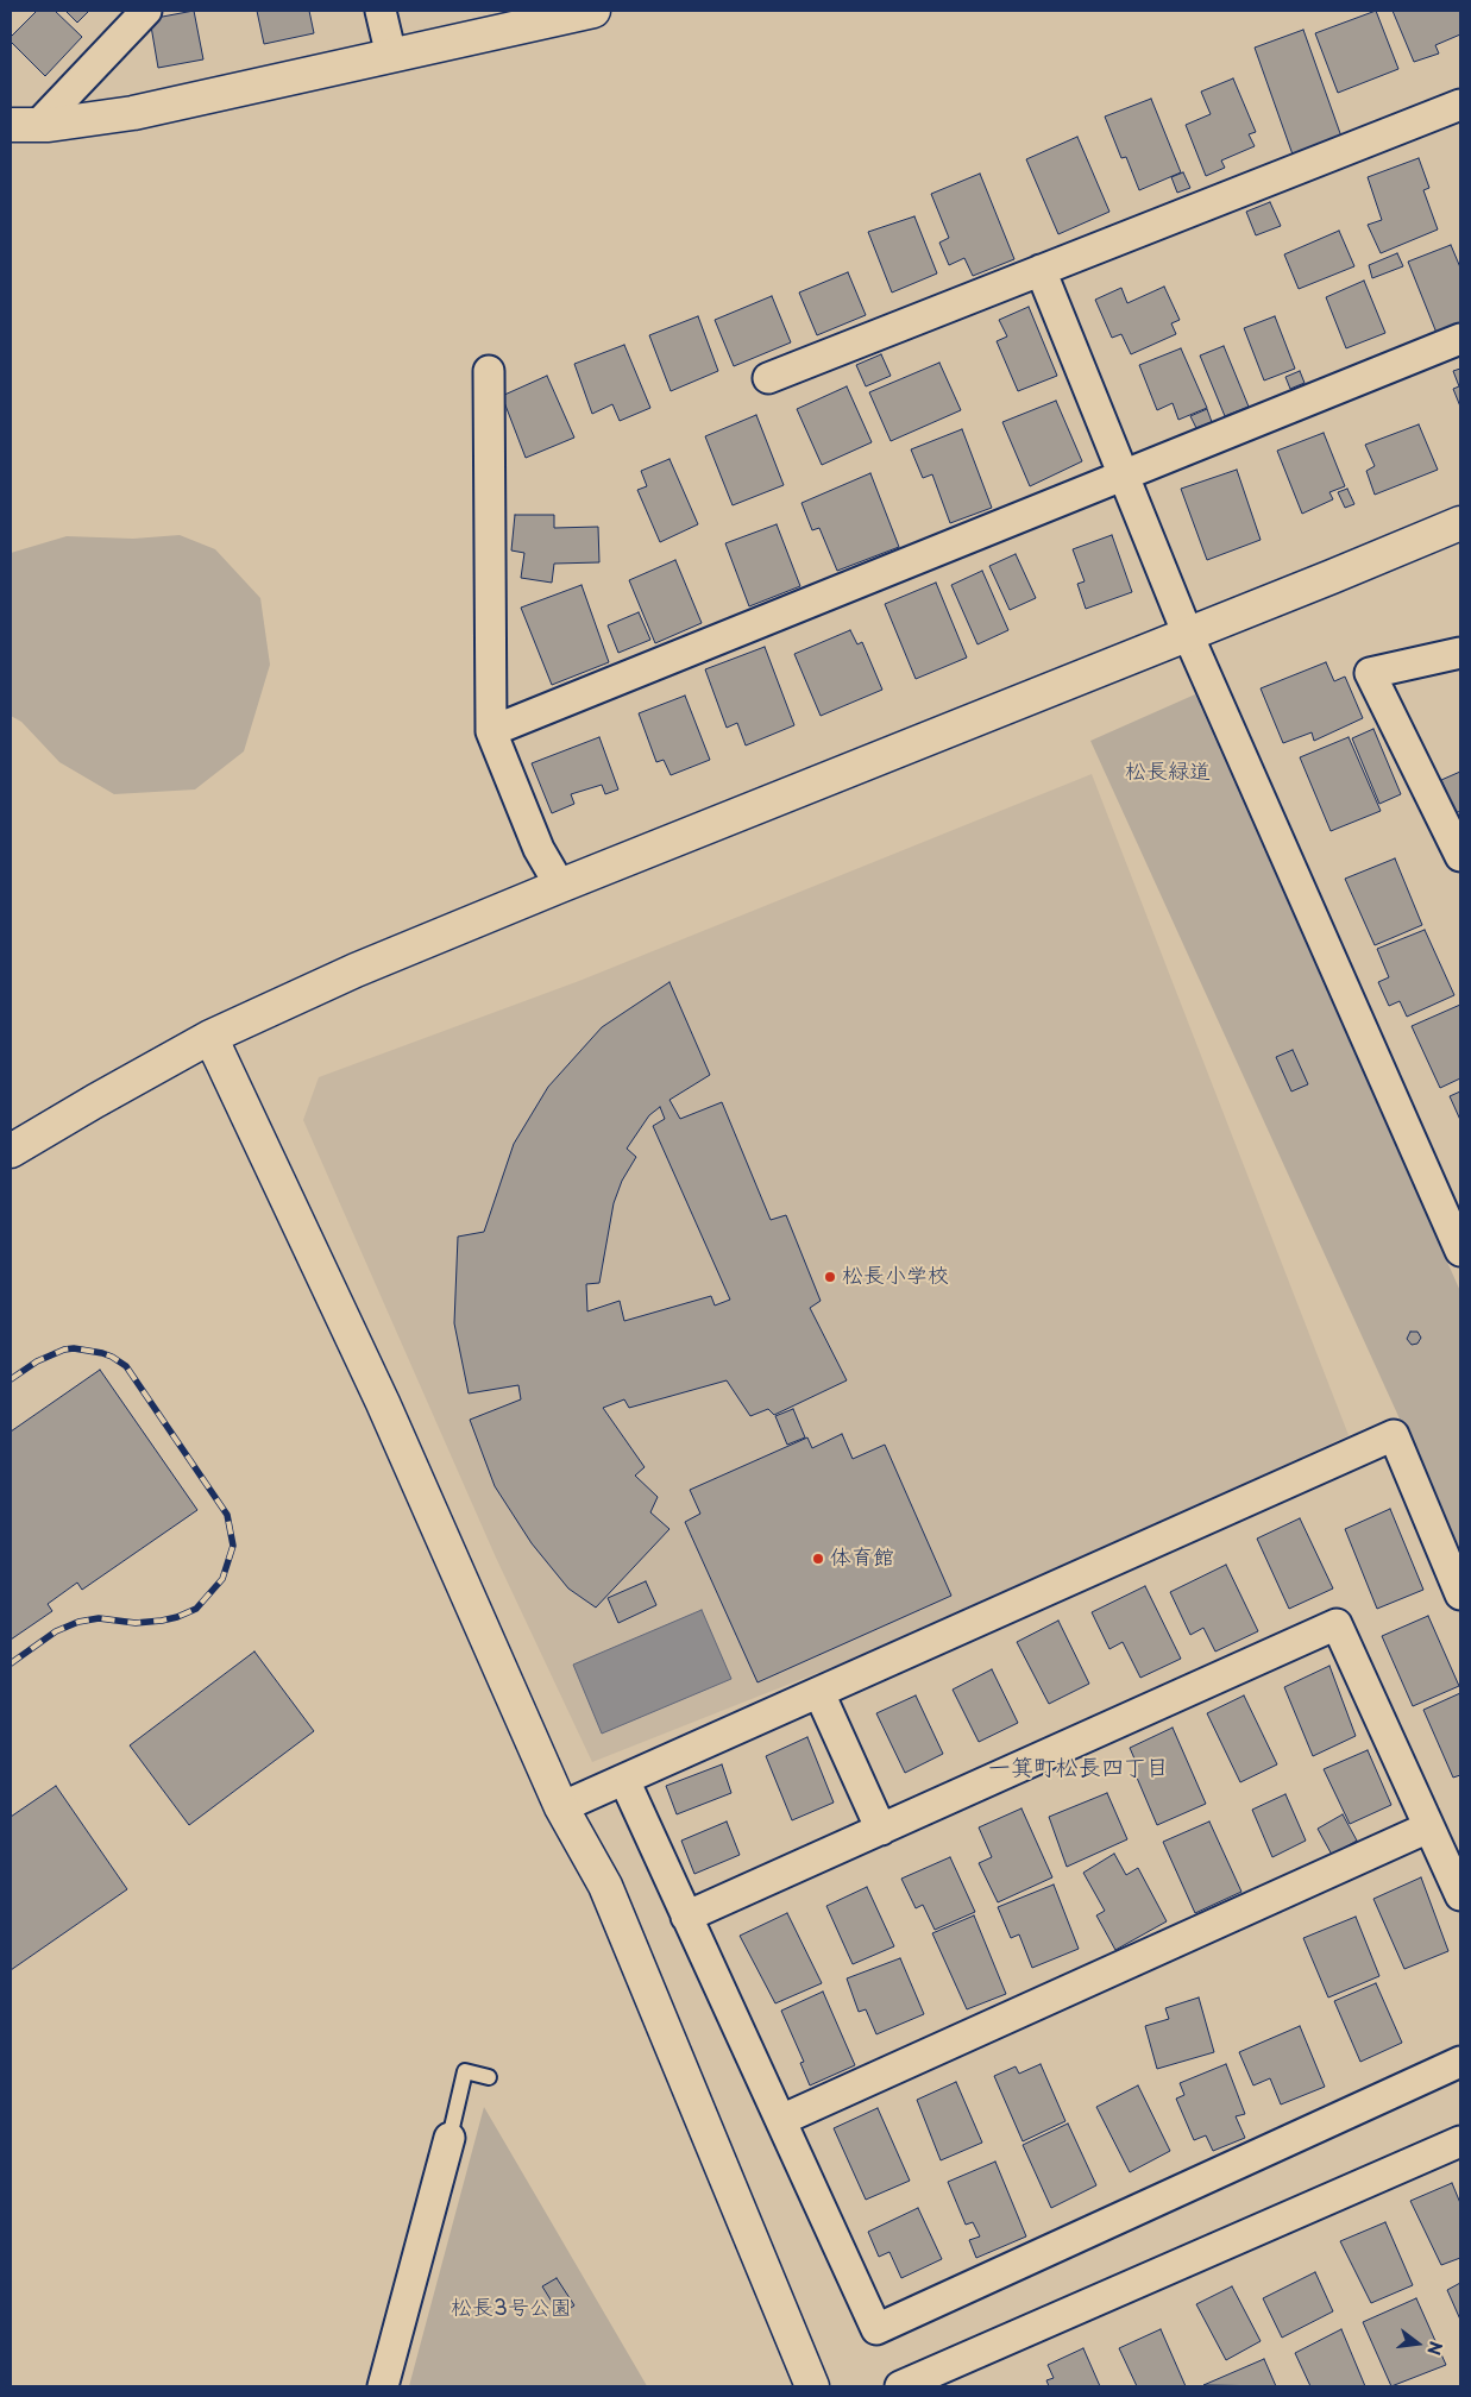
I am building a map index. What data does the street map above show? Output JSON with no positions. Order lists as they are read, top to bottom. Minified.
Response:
{"districts":["一箕町松長四丁目"],"parks":["松長緑道","松長3号公園"],"places":["松長小学校","体育館"],"north":"right"}
